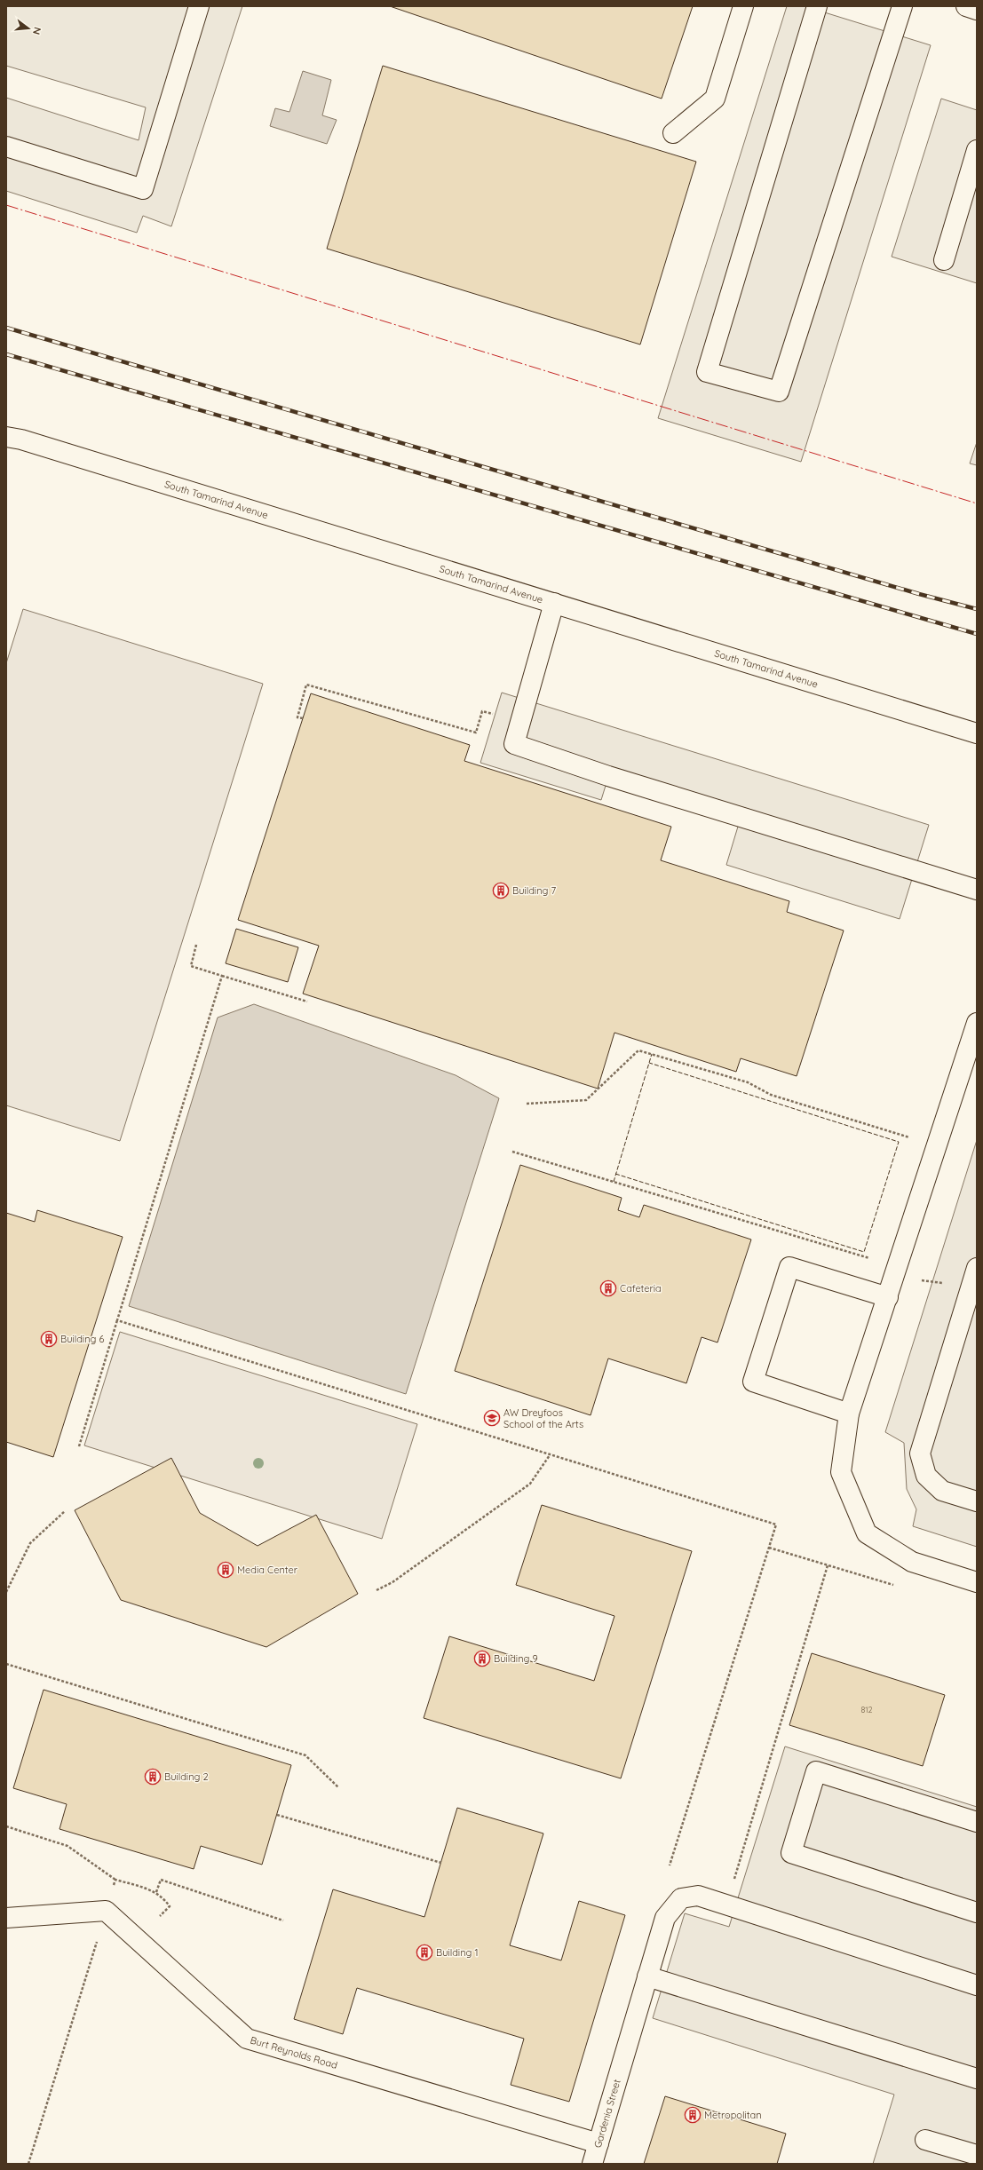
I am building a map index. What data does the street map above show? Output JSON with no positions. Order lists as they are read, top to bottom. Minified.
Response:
{"streets":{"street":["South Tamarind Avenue","Burt Reynolds Road","Gardenia Street"]},"crossings":[["Burt Reynolds Road","Gardenia Street"]],"places":{"building":["Building 7","Cafeteria","Building 6","Media Center","Building 9","Building 2","Building 1","Metropolitan"],"school or university":["AW Dreyfoos School of the Arts"]},"house_numbers":["812"],"north":"right"}
